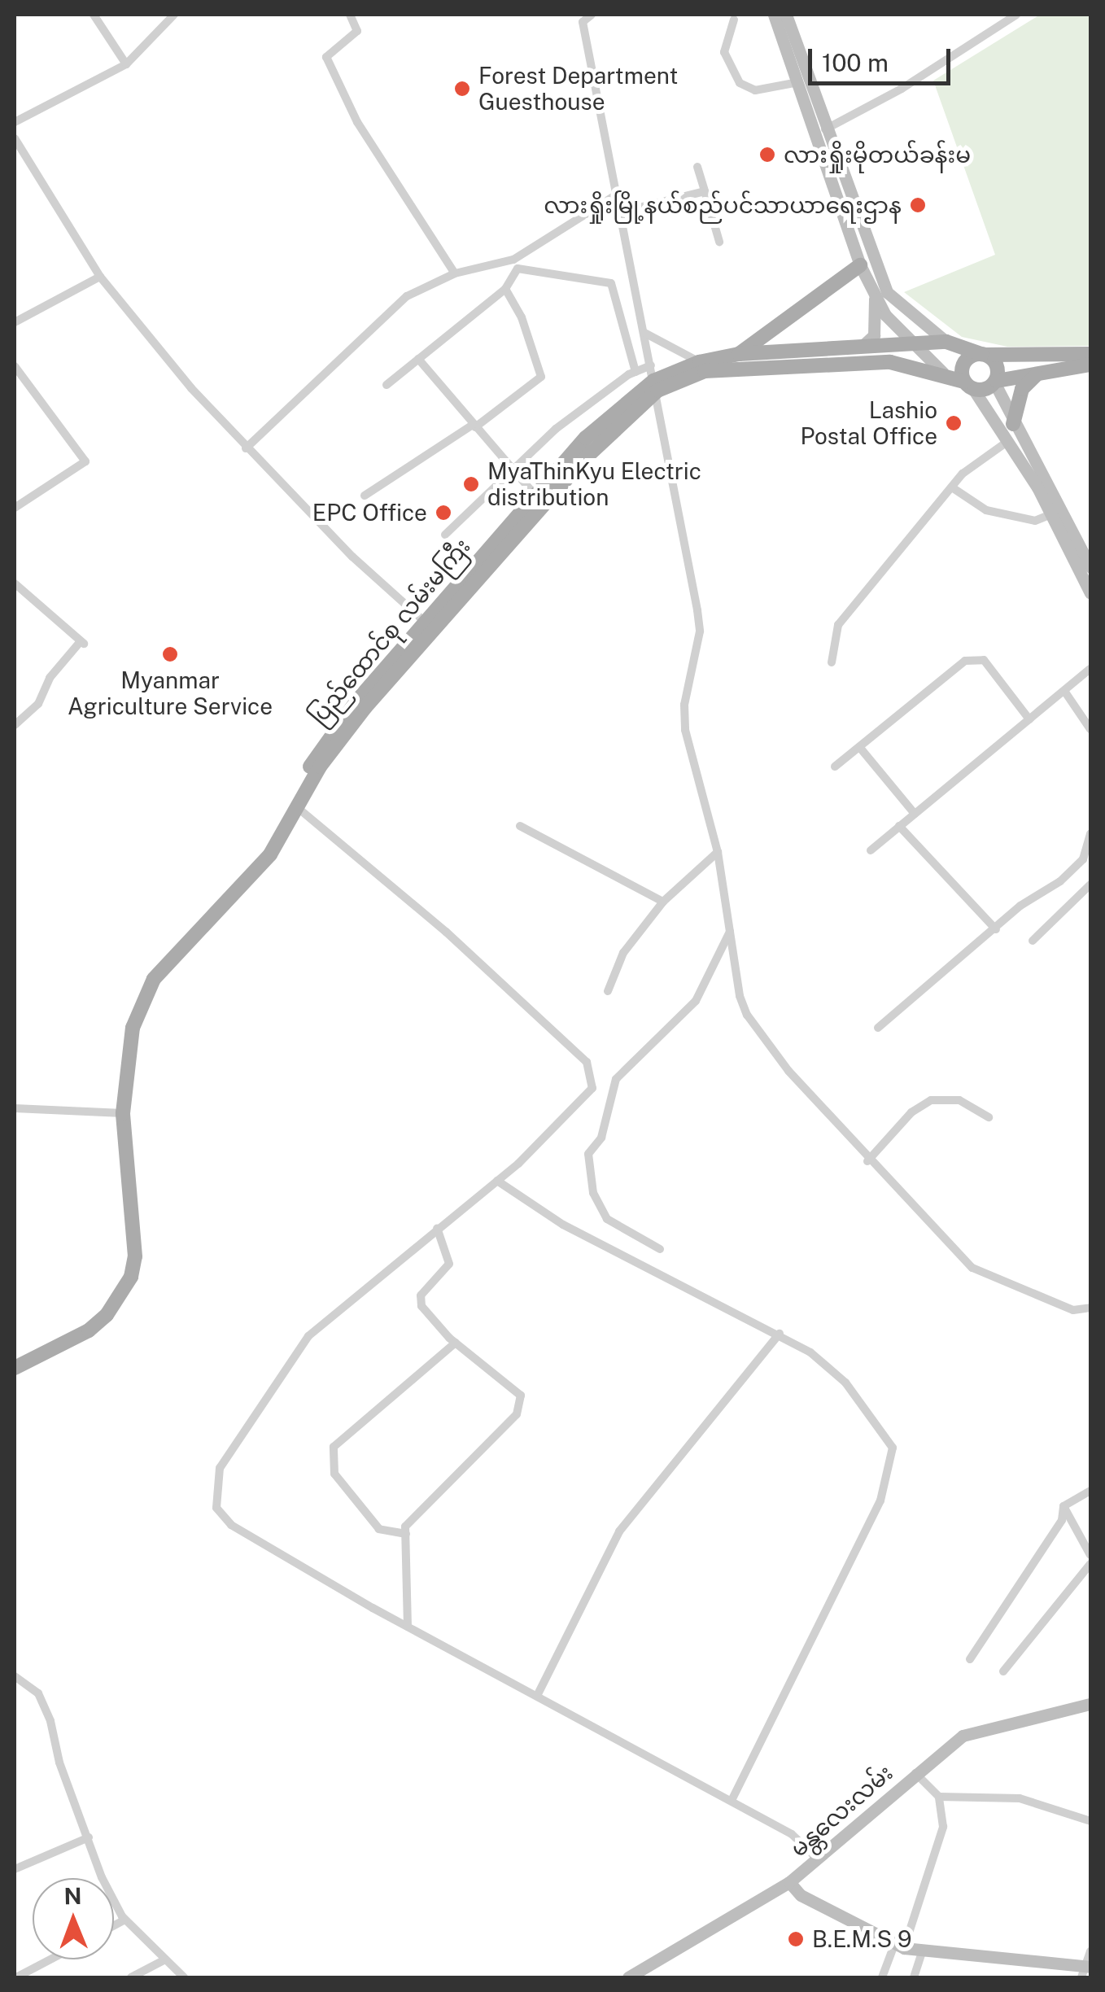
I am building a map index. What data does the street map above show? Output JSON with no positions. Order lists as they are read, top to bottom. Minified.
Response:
{"streets":{"main road":["ပြည်ထောင်စု လမ်းမကြီး","မန္တလေးလမ်း"]},"places":["Forest Department Guesthouse","လားရှိုးမိုတယ်ခန်းမ","လားရှိုးမြို့နယ်စည်ပင်သာယာရေးဌာန","Lashio Postal Office","MyaThinKyu Electric distribution","EPC Office","Myanmar Agriculture Service","B.E.M.S 9"],"scale_bar":"100 m","north":"top"}
